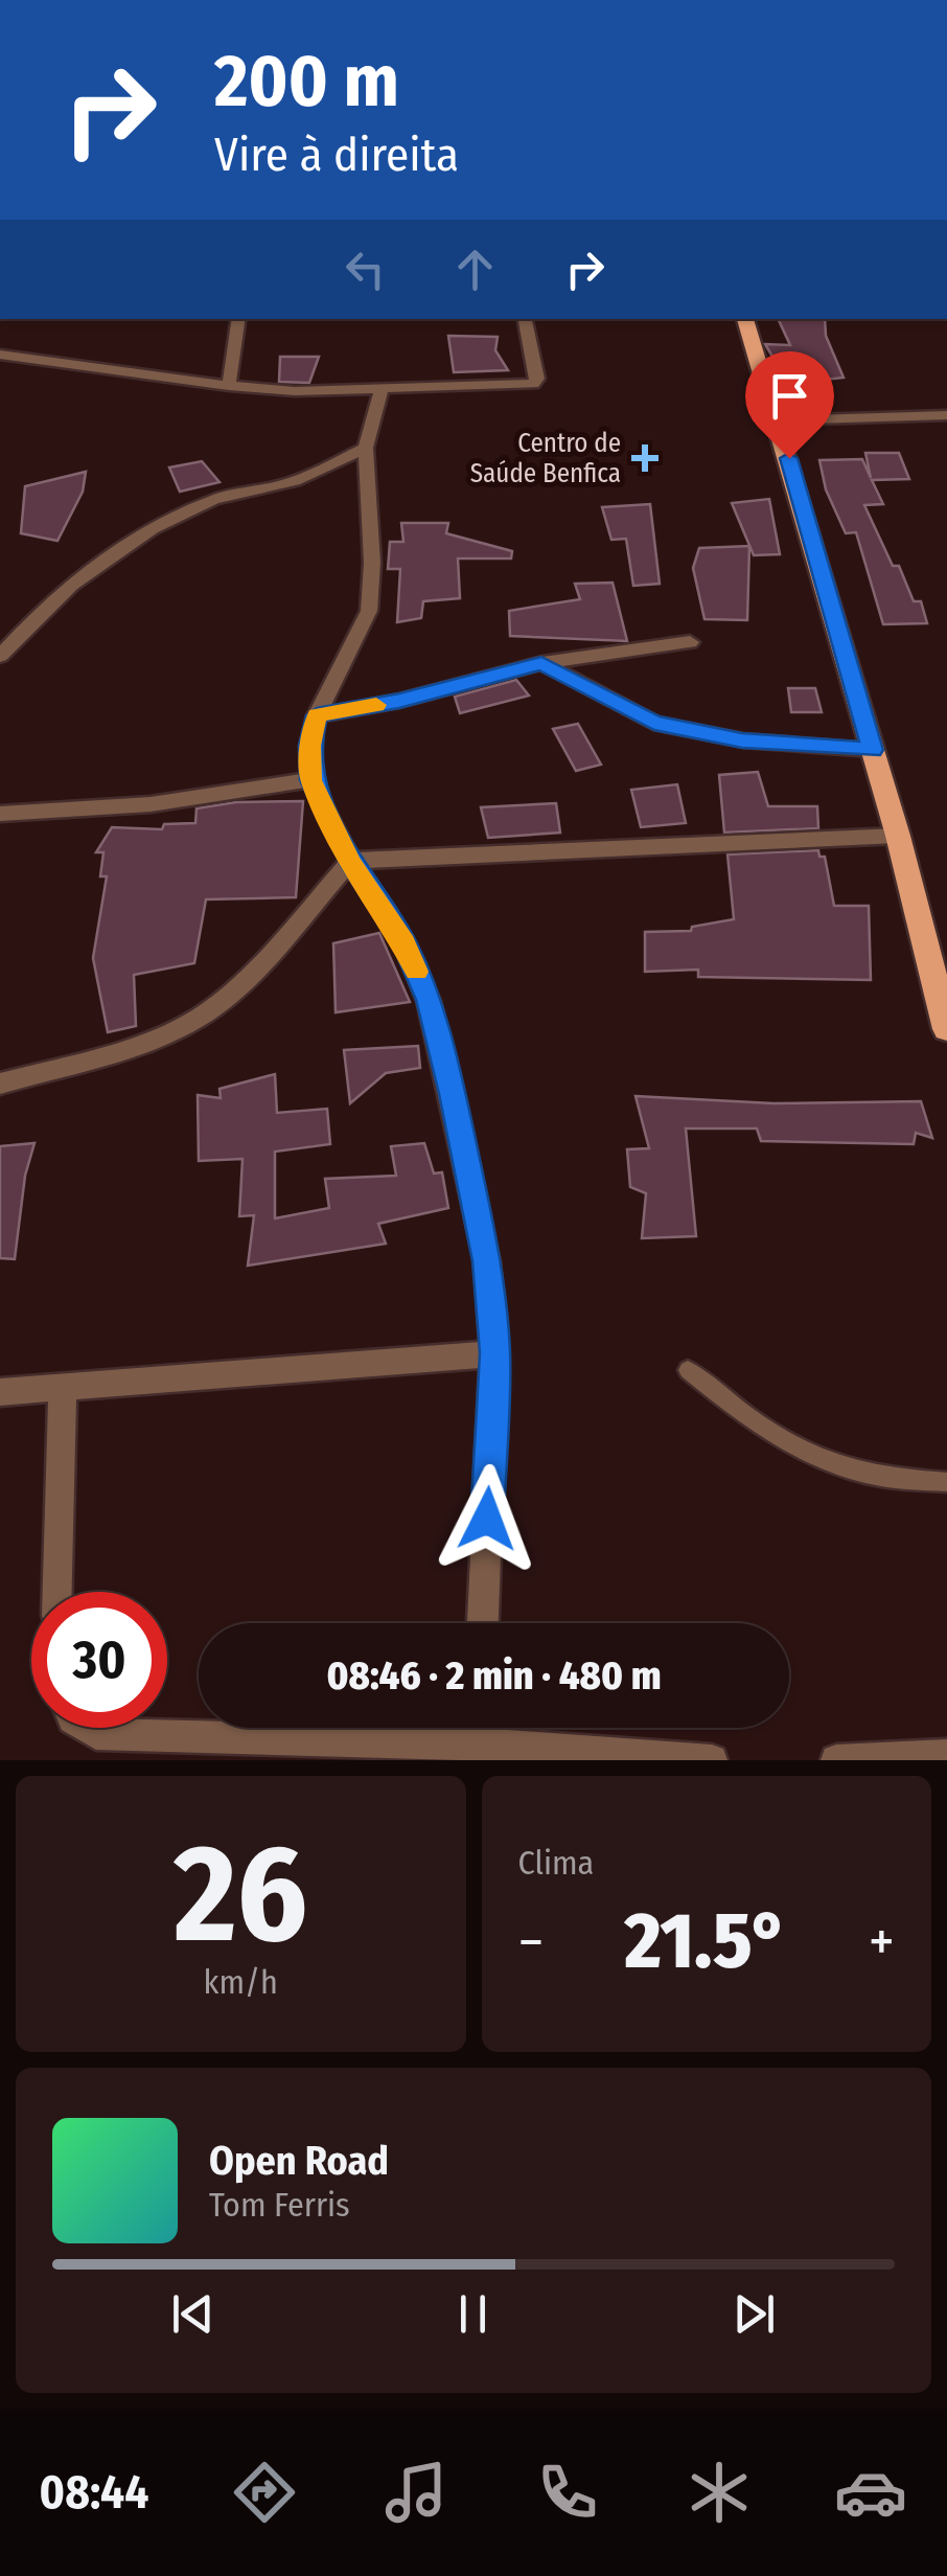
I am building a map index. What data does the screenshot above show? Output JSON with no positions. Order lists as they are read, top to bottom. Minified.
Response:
{"places":{"health":["Centro de Saúde Benfica"]},"page":{"turn":["200 m","Vire à direita"],"limit":"30","trip":"08:46 · 2 min · 480 m","tile":[["26","km/h"],"Clima"],"heat":["−","21.5°","+"],"song":["Open Road","Tom Ferris"],"tabs":"08:44"}}
